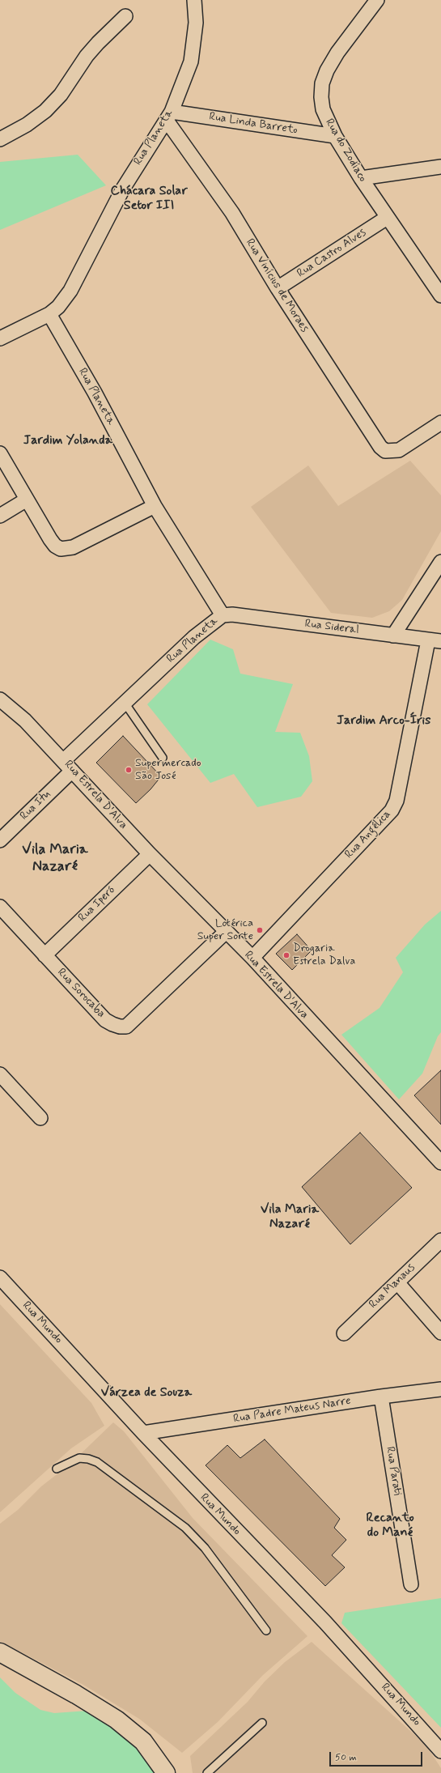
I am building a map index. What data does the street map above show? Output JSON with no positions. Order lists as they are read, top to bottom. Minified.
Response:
{"streets":{"street":["Rua Linda Barreto","Rua Planeta","Rua do Zodíaco","Rua Castro Alves","Rua Vinícius de Moraes","Rua Sideral","Rua Estrela D'Alva","Rua Itu","Rua Angélica","Rua Iperó","Rua Sorocaba","Rua Manaus","Rua Mundo","Rua Padre Mateus Narre","Rua Parati"]},"crossings":[["Rua Linda Barreto","Rua Planeta"],["Rua Linda Barreto","Rua do Zodíaco"],["Rua Linda Barreto","Rua Vinícius de Moraes"],["Rua Planeta","Rua Vinícius de Moraes"],["Rua Planeta","Rua Sideral"],["Rua Planeta","Rua Estrela D'Alva"],["Rua Planeta","Rua Itu"],["Rua do Zodíaco","Rua Castro Alves"],["Rua Castro Alves","Rua Vinícius de Moraes"],["Rua Sideral","Rua Angélica"],["Rua Estrela D'Alva","Rua Itu"],["Rua Estrela D'Alva","Rua Angélica"],["Rua Estrela D'Alva","Rua Iperó"],["Rua Estrela D'Alva","Rua Sorocaba"],["Rua Iperó","Rua Sorocaba"],["Rua Mundo","Rua Padre Mateus Narre"],["Rua Padre Mateus Narre","Rua Parati"]],"districts":["Chácara Solar Setor III","Jardim Yolanda","Jardim Arco-Íris","Vila Maria Nazaré","Vila Maria Nazaré","Várzea de Souza","Recanto do Mané"],"places":["Supermercado São José","Lotérica Super Sorte","Drogaria Estrela Dalva"],"scale_bar":"50 m"}
